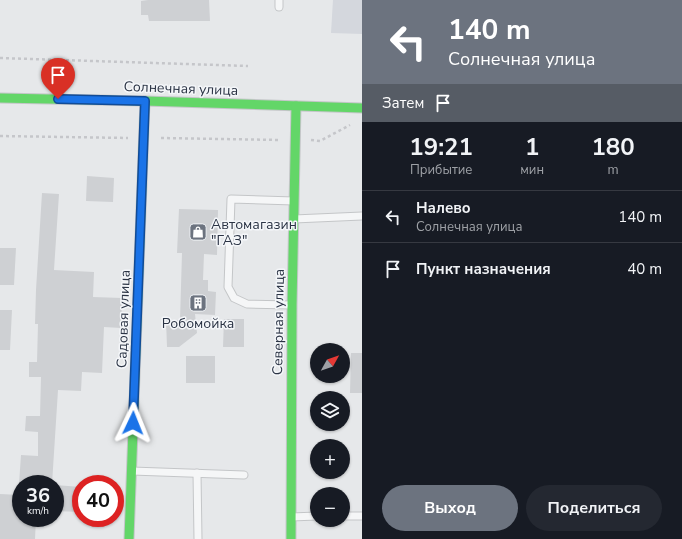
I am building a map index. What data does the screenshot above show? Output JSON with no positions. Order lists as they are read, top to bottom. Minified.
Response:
{"streets":{"street":["Солнечная улица","Садовая улица","Северная улица"]},"crossings":[["Солнечная улица","Садовая улица"],["Солнечная улица","Северная улица"]],"places":{"shop":["Автомагазин \"ГАЗ\""],"building":["Робомойка"]},"north":"top right","page":{"turn":["140 m","Солнечная улица"],"then":"Затем","eta":["19:21","Прибытие","1","мин","180","m"],"list":[{"name":"Налево","note":"Солнечная улица","value":"140 m"},{"name":"Пункт назначения","value":"40 m"}],"map_buttons":["+","−"],"speed":"36 km/h","limit":"40","buttons":["Выход","Поделиться"]}}
